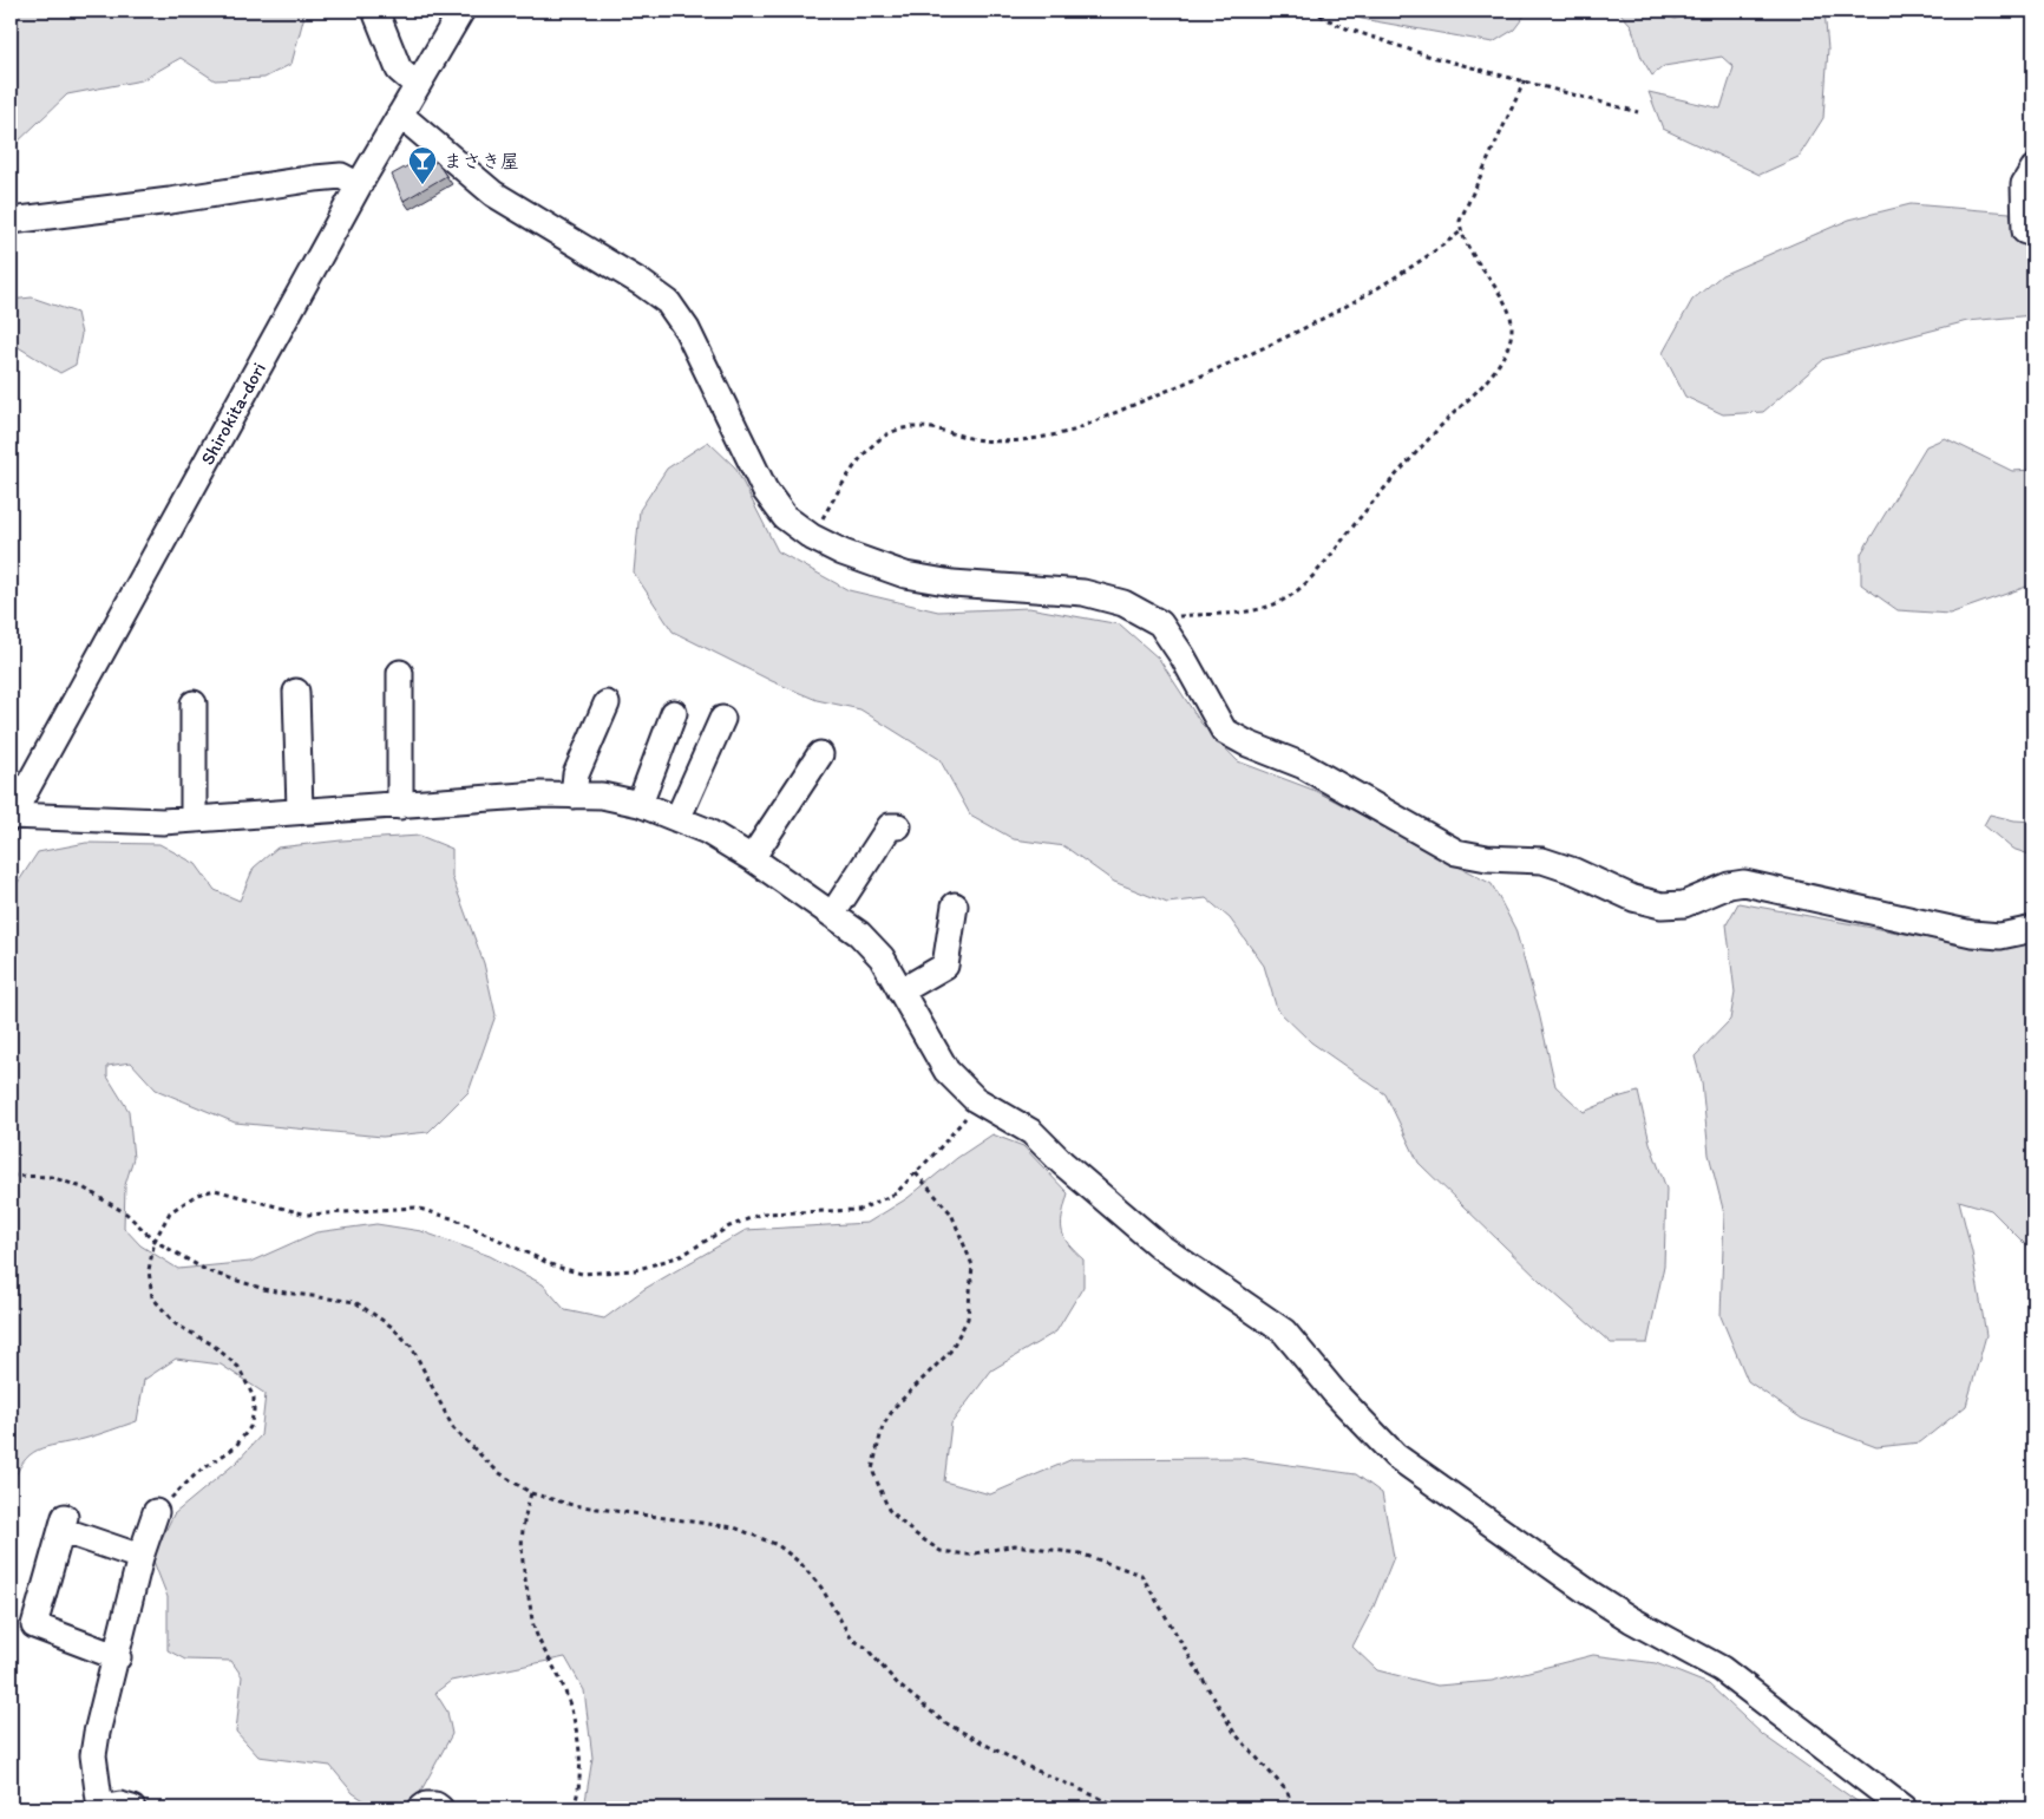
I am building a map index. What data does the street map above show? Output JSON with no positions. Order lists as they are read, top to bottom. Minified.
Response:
{"streets":{"street":["Shirokita-dori"]},"places":{"bar":["まさき屋"]}}
